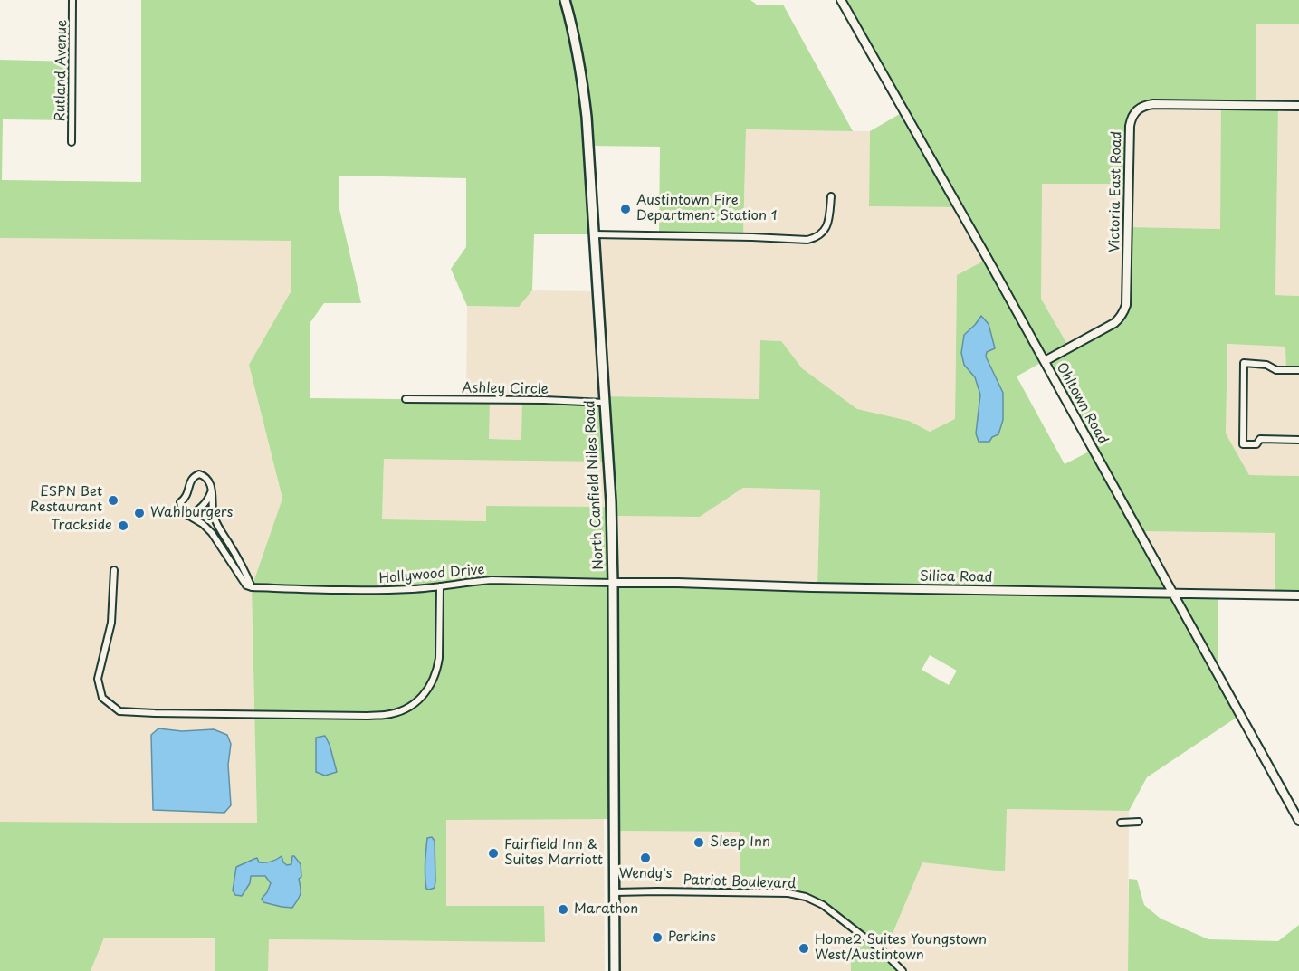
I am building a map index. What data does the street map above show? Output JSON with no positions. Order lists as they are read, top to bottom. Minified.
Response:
{"streets":{"main road":["North Canfield Niles Road"],"street":["Rutland Avenue","Victoria East Road","Ashley Circle","Ohltown Road","Hollywood Drive","Silica Road","Patriot Boulevard"]},"crossings":[["Victoria East Road","Ohltown Road"],["Ashley Circle","North Canfield Niles Road"],["Ohltown Road","Silica Road"],["North Canfield Niles Road","Hollywood Drive"],["North Canfield Niles Road","Silica Road"],["North Canfield Niles Road","Patriot Boulevard"],["Hollywood Drive","Silica Road"]],"places":["Austintown Fire Department Station 1","ESPN Bet Restaurant","Wahlburgers","Trackside","Sleep Inn","Fairfield Inn & Suites Marriott","Wendy's","Marathon","Perkins","Home2 Suites Youngstown West/Austintown"]}
